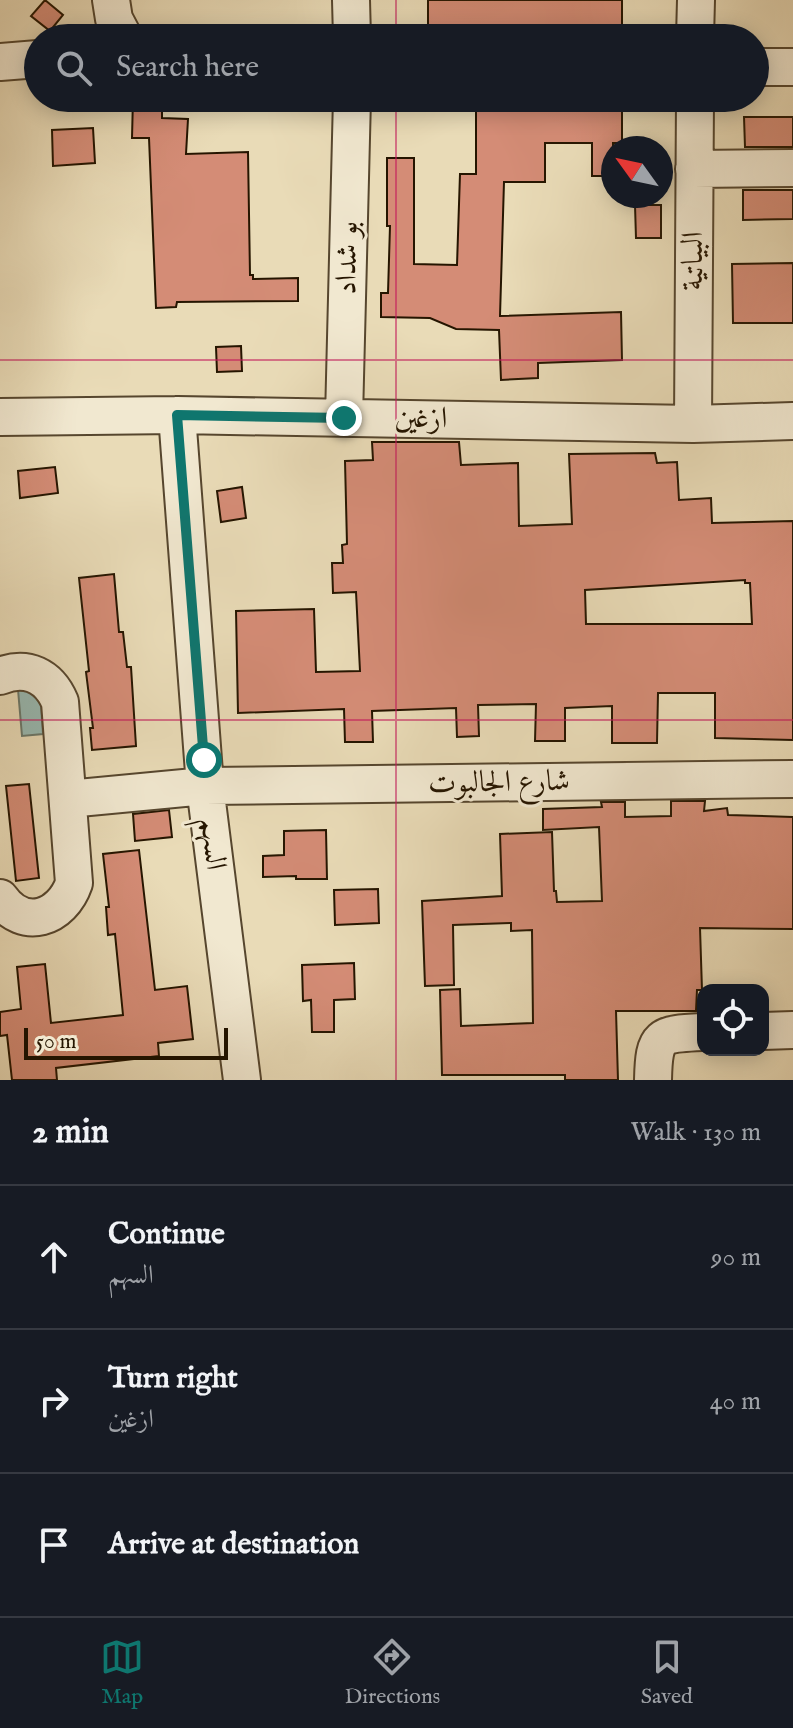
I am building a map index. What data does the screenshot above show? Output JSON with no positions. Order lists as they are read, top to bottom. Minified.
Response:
{"streets":{"street":["بو شداد","البياتية","ازغين","شارع الجالبوت","السهم"]},"crossings":[["بو شداد","ازغين"],["البياتية","ازغين"],["ازغين","السهم"],["شارع الجالبوت","السهم"]],"scale_bar":"50 m","north":"top left","page":{"search":"Search here","scale":"50 m","heading":["2 min","Walk · 130 m"],"list":[["Continue","السهم","90 m"],["Turn right","ازغين","40 m"],"Arrive at destination"],"nav":["Map","Directions","Saved"]}}
